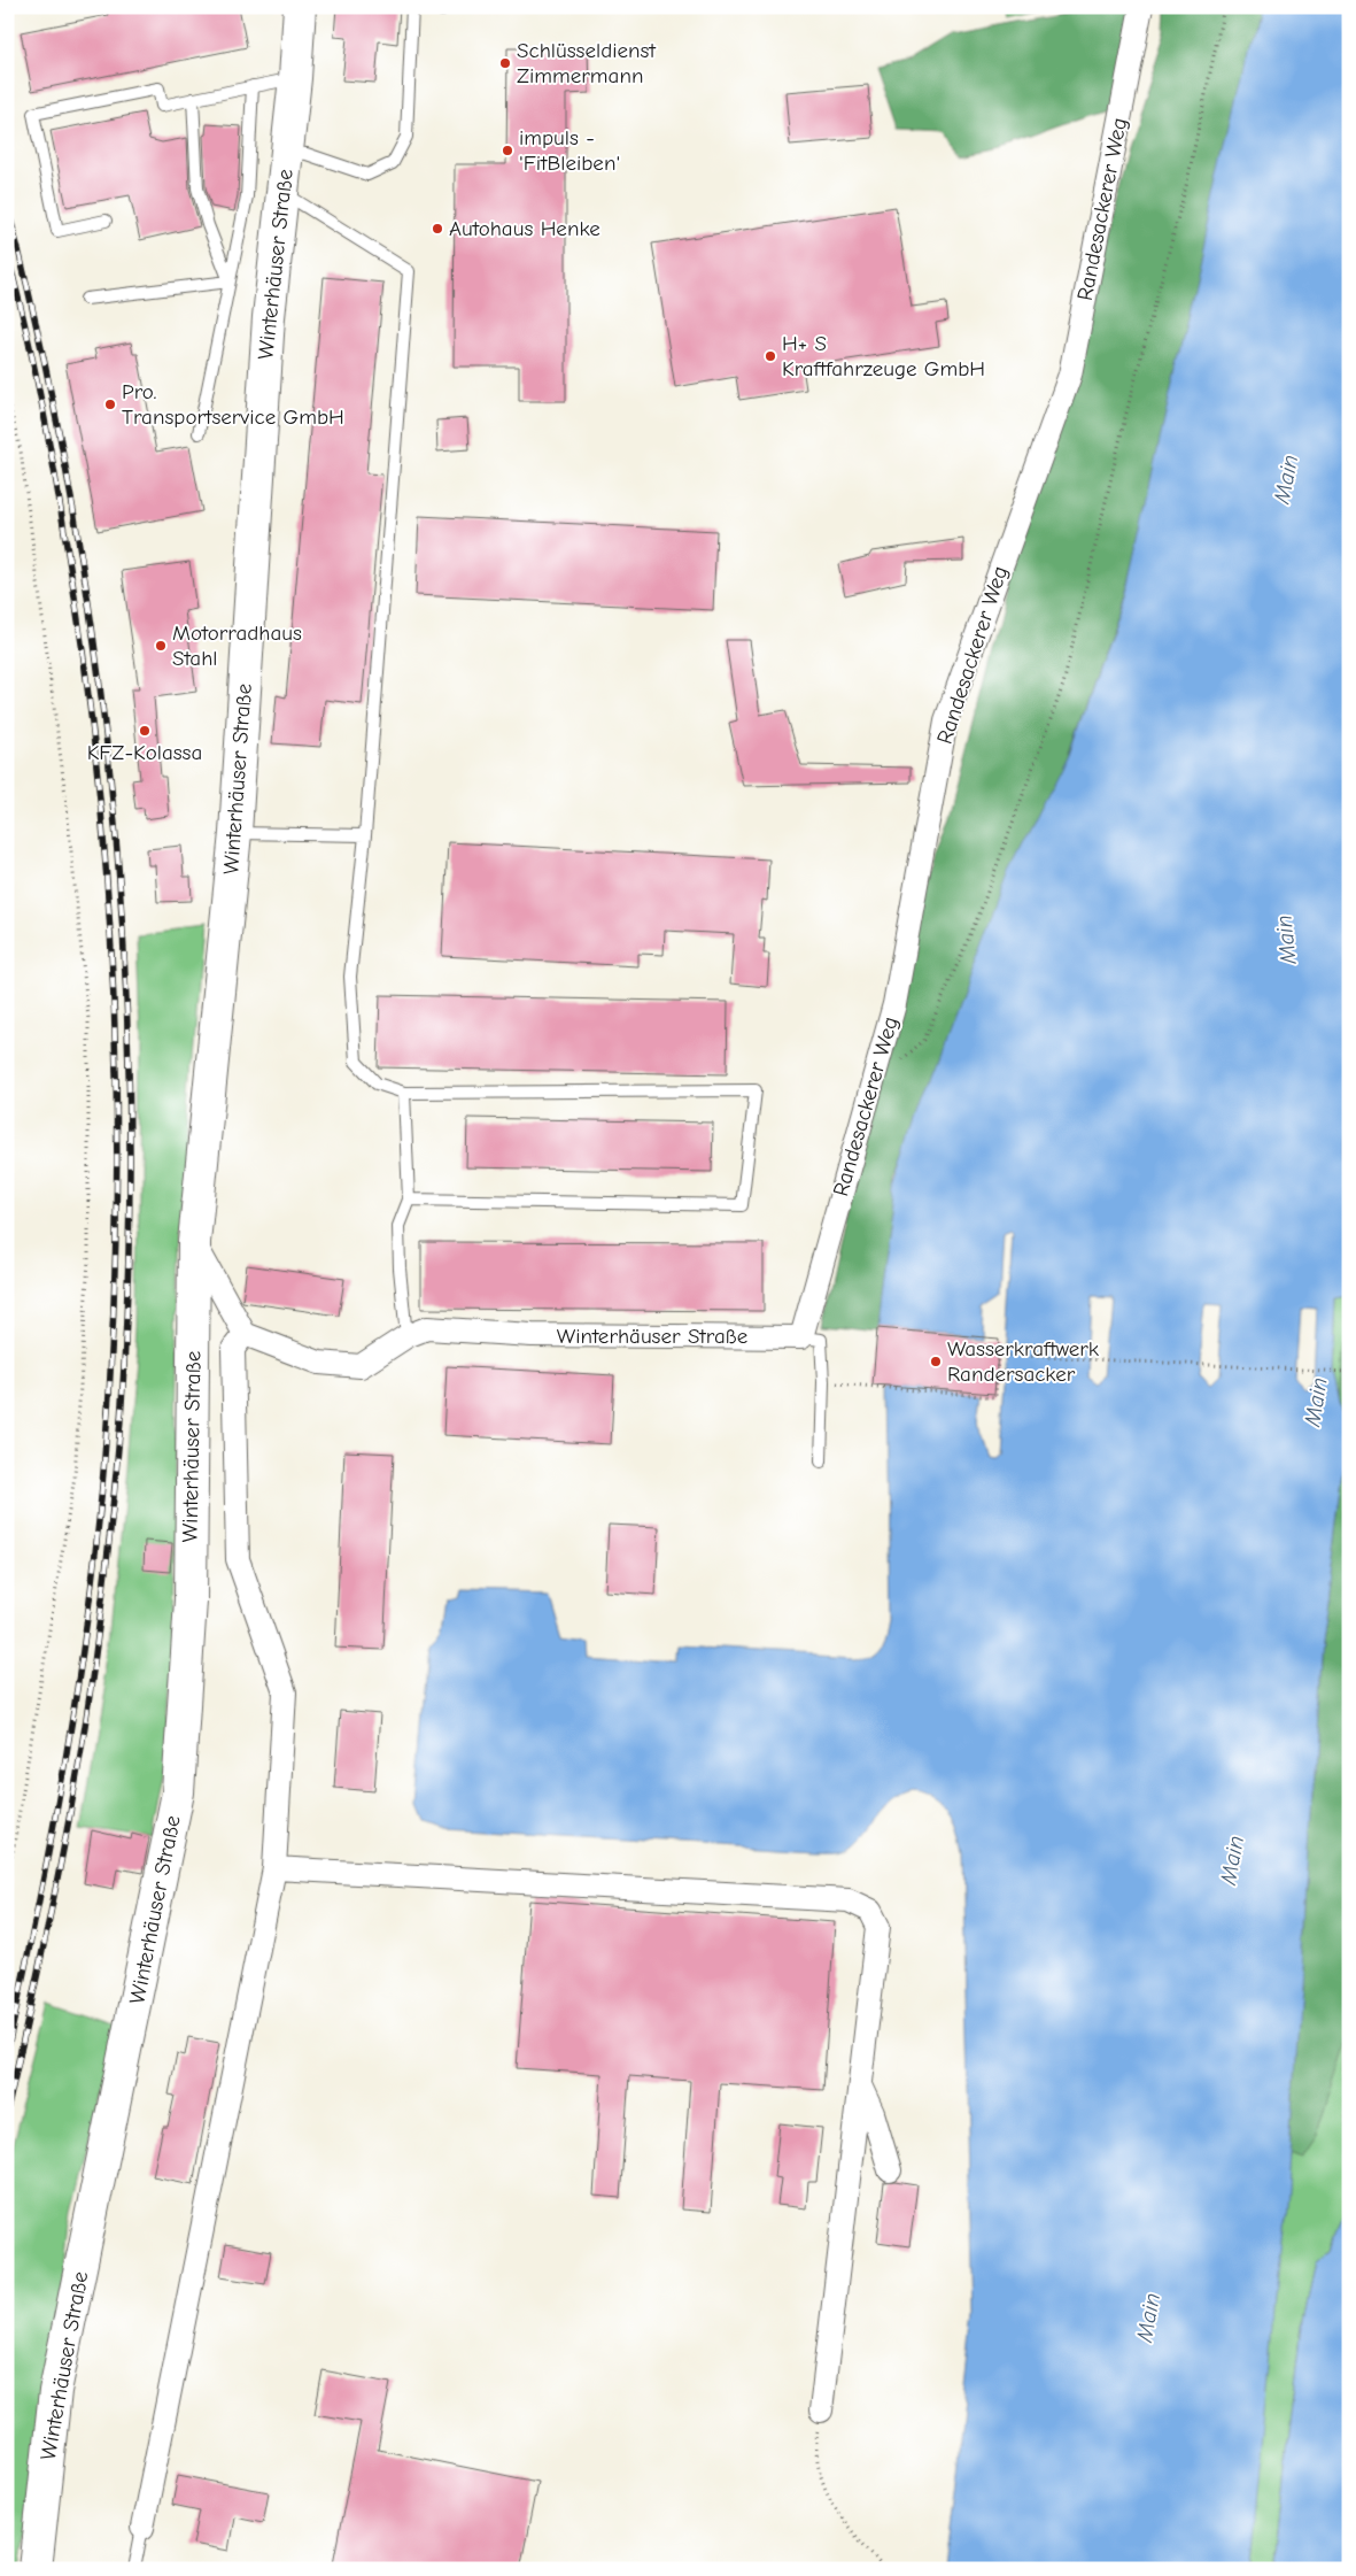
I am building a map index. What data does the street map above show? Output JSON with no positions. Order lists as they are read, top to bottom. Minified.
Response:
{"streets":{"main road":["Winterhäuser Straße"],"street":["Randesackerer Weg"]},"crossings":[["Randesackerer Weg","Winterhäuser Straße"]],"water":["Main"],"places":["Schlüsseldienst Zimmermann","impuls - 'FitBleiben'","Autohaus Henke","H+ S Kraftfahrzeuge GmbH","Pro. Transportservice GmbH","Motorradhaus Stahl","KFZ-Kolassa","Wasserkraftwerk Randersacker"]}
